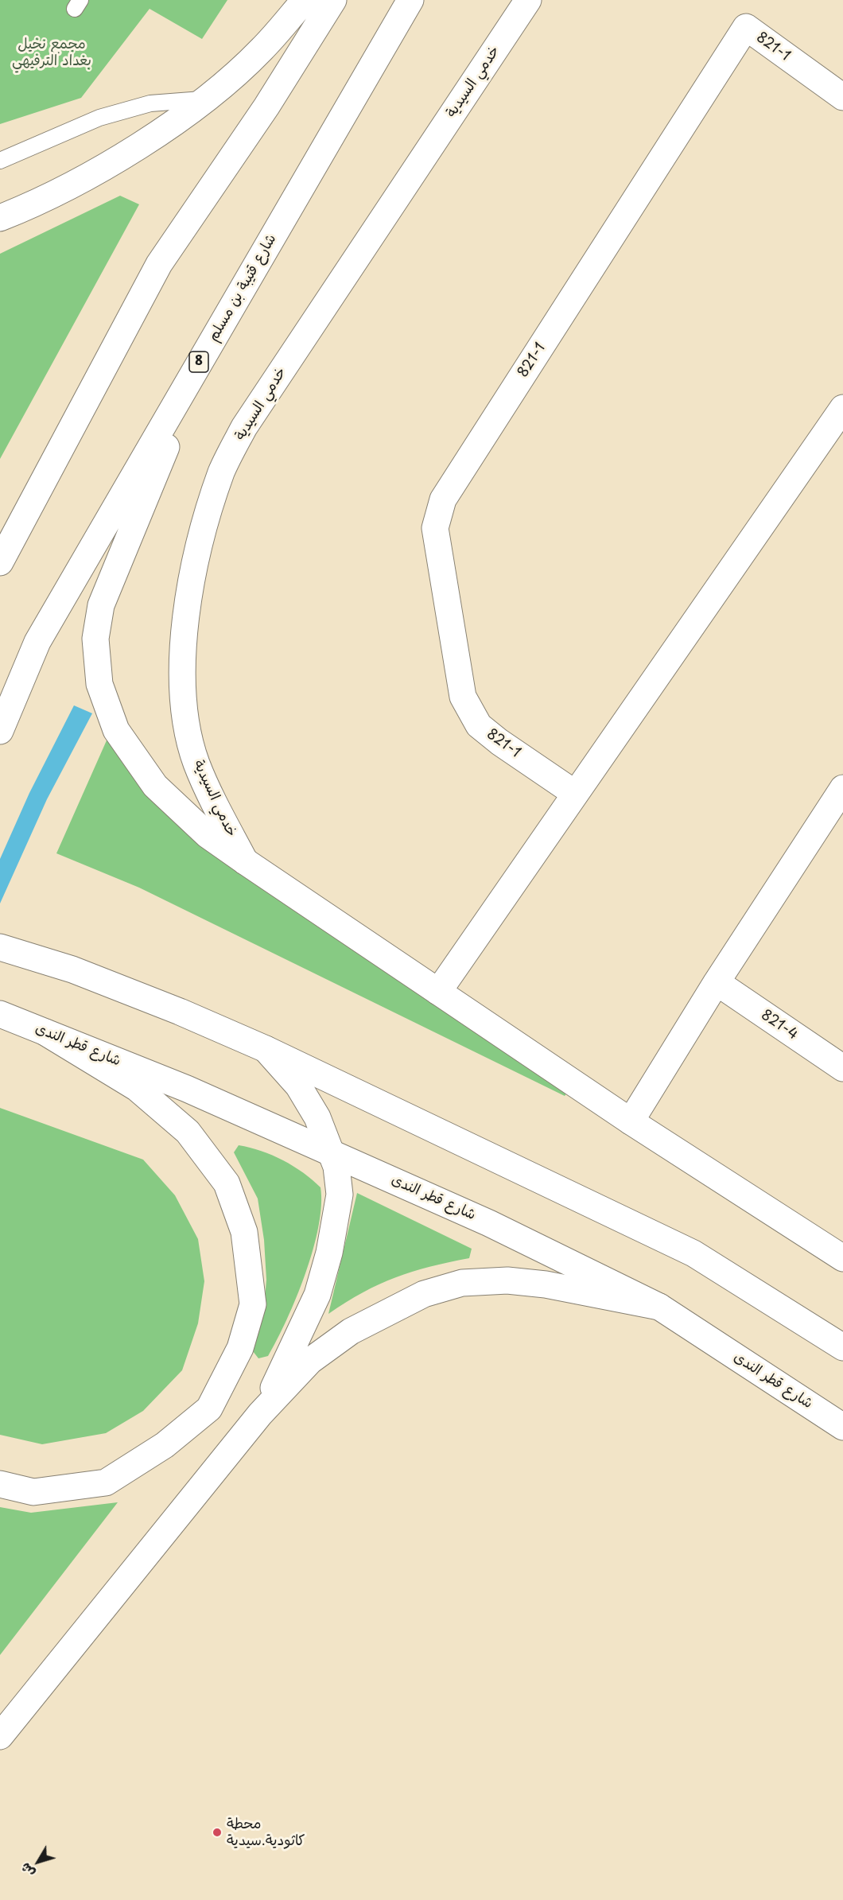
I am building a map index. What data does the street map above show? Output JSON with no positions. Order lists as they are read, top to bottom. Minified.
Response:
{"streets":{"main road":["821-1","خدمي السيدية","شارع قتيبة بن مسلم","8","821-4","شارع قطر الندى"]},"parks":["مجمع نخيل بغداد الترفيهي"],"places":["محطة كاثودية.سيدية"],"north":"bottom left"}
